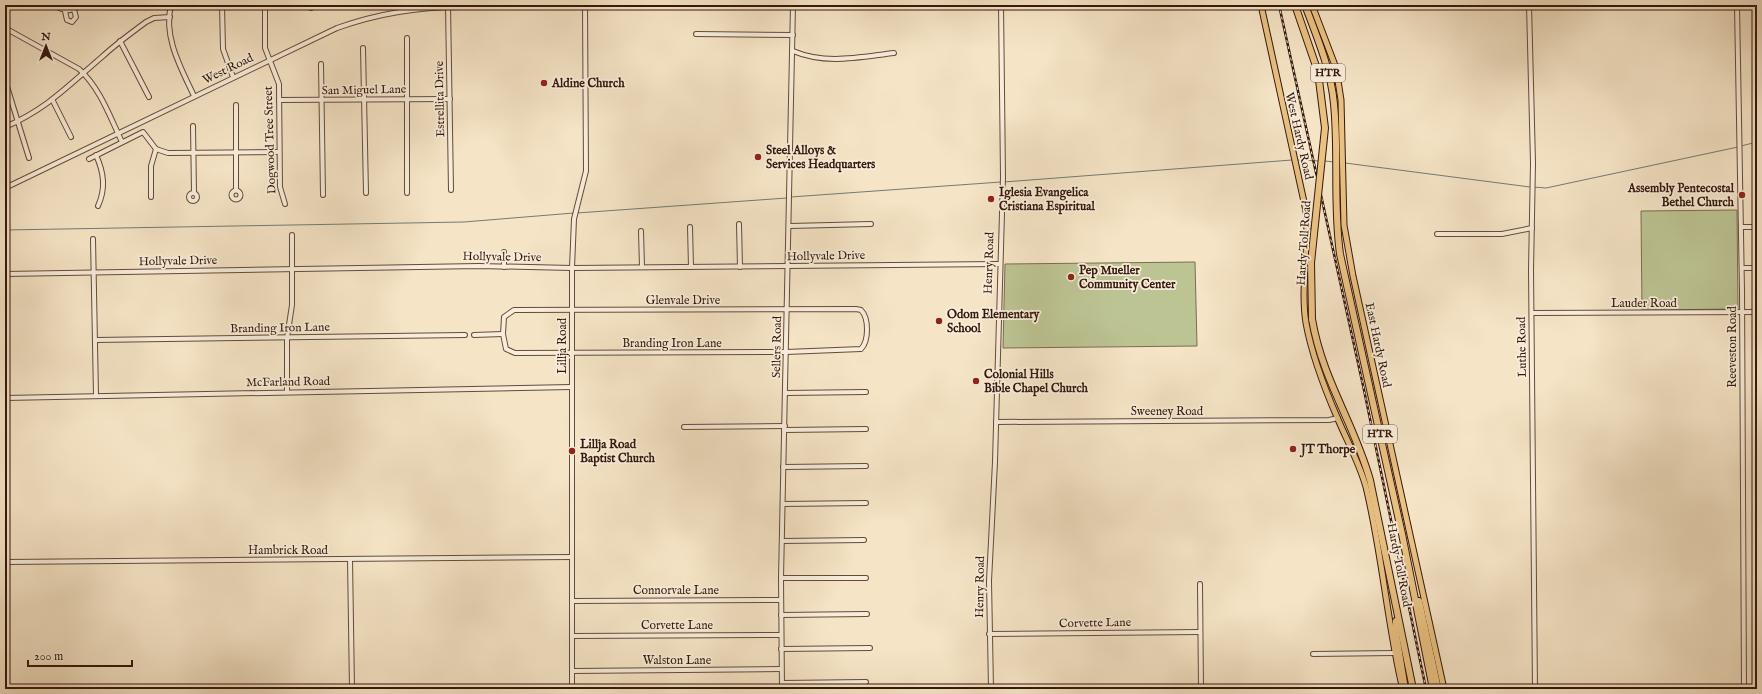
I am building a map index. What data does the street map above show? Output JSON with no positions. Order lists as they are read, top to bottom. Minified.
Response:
{"streets":{"highway":["HTR","Hardy Toll Road"],"main road":["West Hardy Road","East Hardy Road"],"street":["West Road","San Miguel Lane","Estrellita Drive","Dogwood Tree Street","Hollyvale Drive","Henry Road","Glenvale Drive","Lauder Road","Branding Iron Lane","Lillja Road","Sellers Road","Luthe Road","Reeveston Road","McFarland Road","Sweeney Road","Hambrick Road","Connorvale Lane","Corvette Lane","Walston Lane"]},"crossings":[["West Road","Estrellita Drive"],["West Road","Dogwood Tree Street"],["San Miguel Lane","Estrellita Drive"],["San Miguel Lane","Dogwood Tree Street"],["West Hardy Road","Sweeney Road"],["Hollyvale Drive","Henry Road"],["Hollyvale Drive","Lillja Road"],["Hollyvale Drive","Sellers Road"],["Henry Road","Sweeney Road"],["Henry Road","Corvette Lane"],["Glenvale Drive","Branding Iron Lane"],["Glenvale Drive","Lillja Road"],["Glenvale Drive","Sellers Road"],["Lauder Road","Luthe Road"],["Lauder Road","Reeveston Road"],["Branding Iron Lane","Lillja Road"],["Branding Iron Lane","Sellers Road"],["Lillja Road","McFarland Road"],["Lillja Road","Hambrick Road"],["Lillja Road","Connorvale Lane"],["Lillja Road","Corvette Lane"],["Lillja Road","Walston Lane"],["Sellers Road","Connorvale Lane"],["Sellers Road","Corvette Lane"],["Sellers Road","Walston Lane"]],"places":["Aldine Church","Steel Alloys & Services Headquarters","Assembly Pentecostal Bethel Church","Iglesia Evangelica Cristiana Espiritual","Pep Mueller Community Center","Odom Elementary School","Colonial Hills Bible Chapel Church","JT Thorpe","Lillja Road Baptist Church"],"scale_bar":"200 m","north":"top"}
